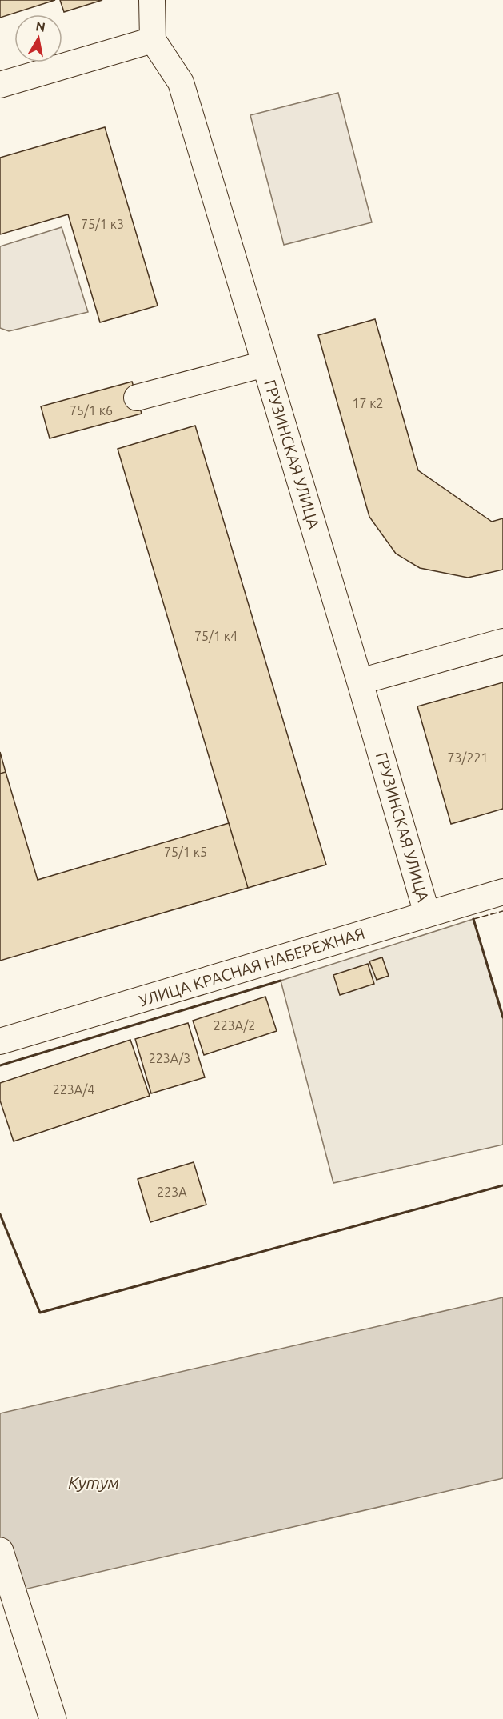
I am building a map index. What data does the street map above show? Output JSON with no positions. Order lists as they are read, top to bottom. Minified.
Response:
{"streets":{"street":["ГРУЗИНСКАЯ УЛИЦА","УЛИЦА КРАСНАЯ НАБЕРЕЖНАЯ"]},"crossings":[["ГРУЗИНСКАЯ УЛИЦА","УЛИЦА КРАСНАЯ НАБЕРЕЖНАЯ"]],"water":["Кутум"],"house_numbers":["75/1 к3","17 к2","75/1 к6","75/1 к4","73/221","75/1 к5","223А/2","223А/3","223А/4","223А"],"north":"top"}
